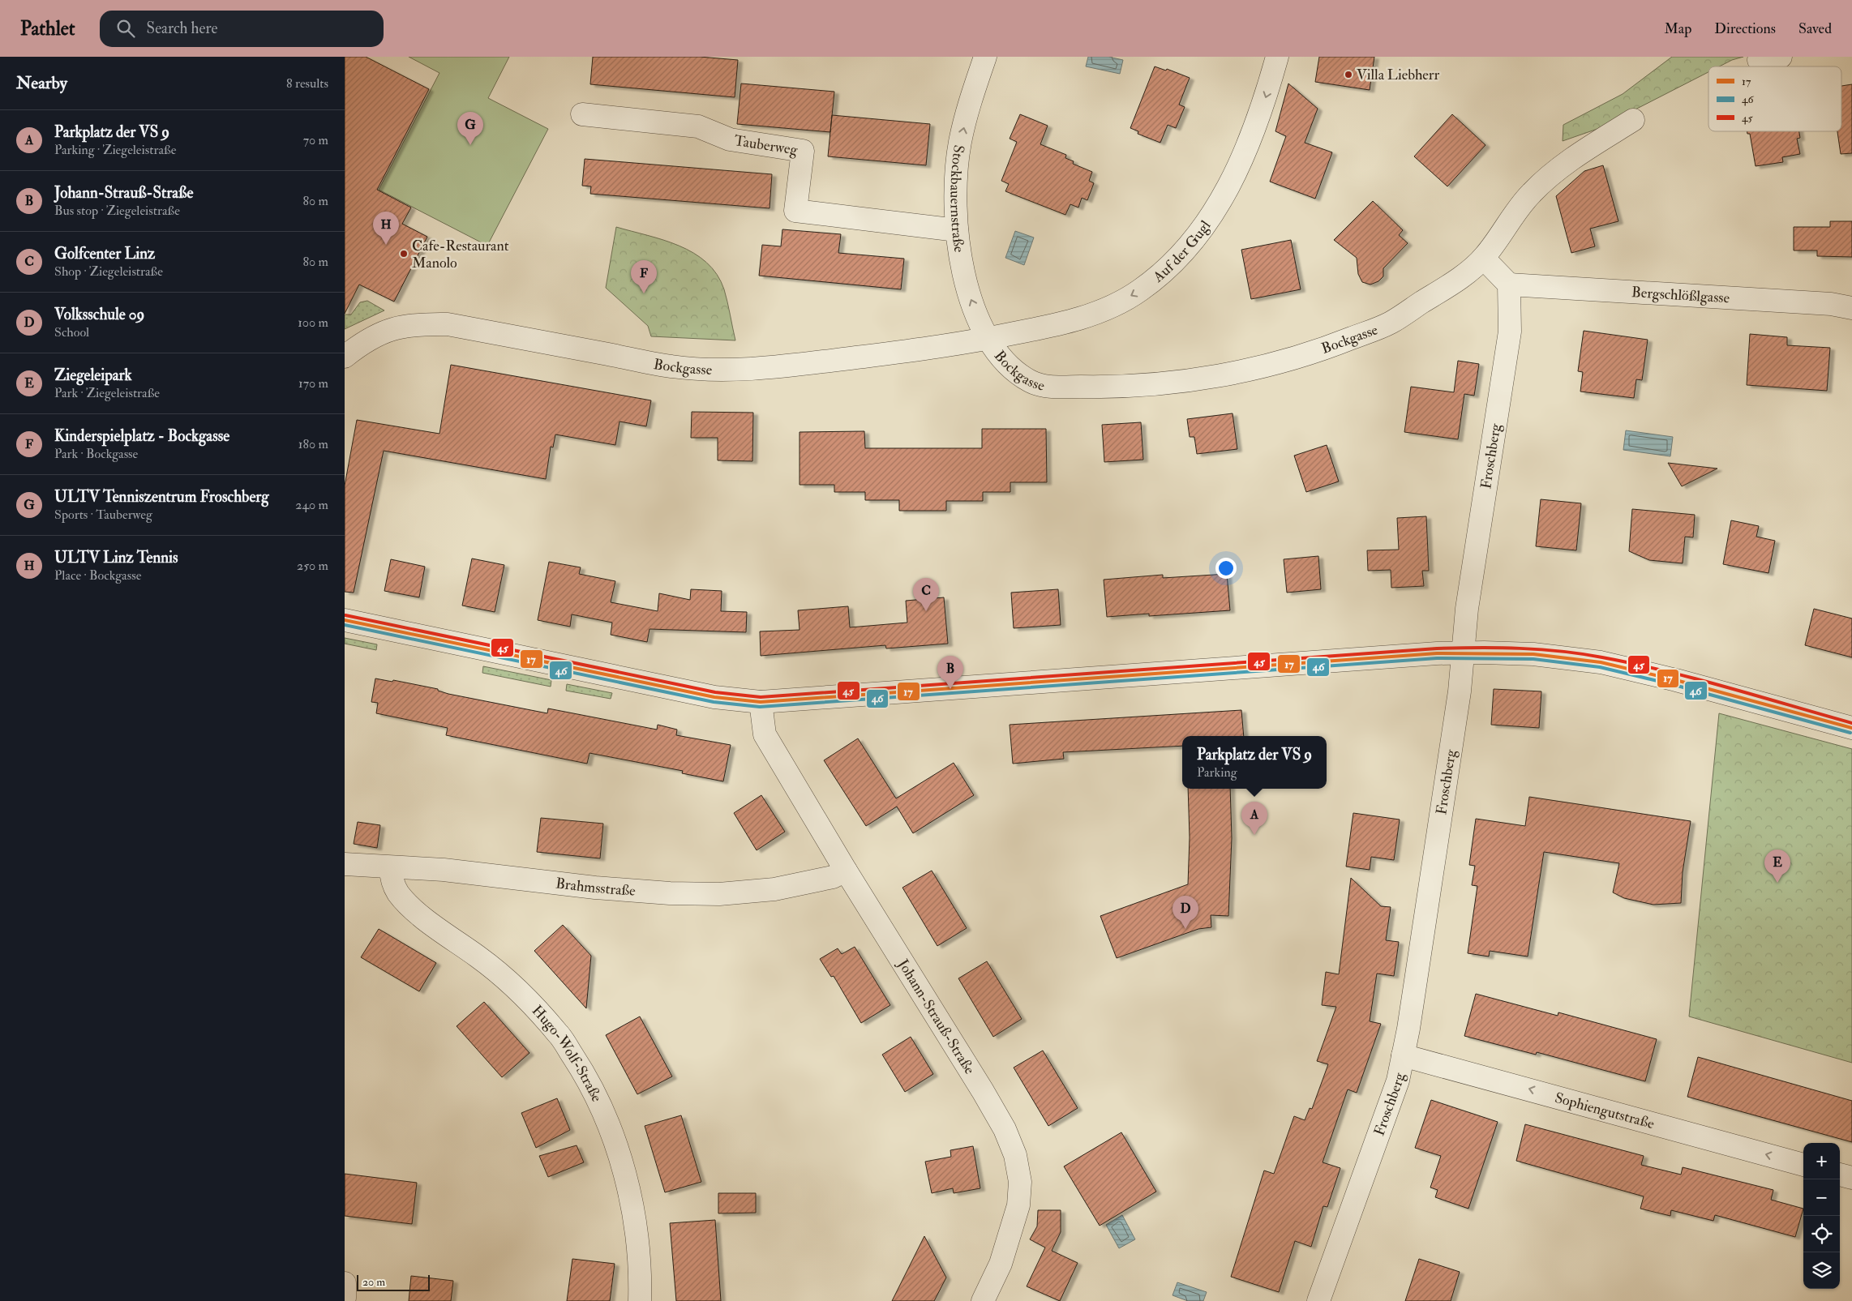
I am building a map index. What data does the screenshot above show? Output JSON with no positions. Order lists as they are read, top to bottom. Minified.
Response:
{"streets":{"street":["Tauberweg","Stockbauernstraße","Auf der Gugl","Bergschlößlgasse","Bockgasse","Froschberg","Brahmsstraße","Johann-Strauß-Straße","Hugo-Wolf-Straße","Sophiengutstraße"]},"crossings":[["Tauberweg","Stockbauernstraße"],["Stockbauernstraße","Auf der Gugl"],["Stockbauernstraße","Bockgasse"],["Auf der Gugl","Bockgasse"],["Bergschlößlgasse","Froschberg"],["Froschberg","Sophiengutstraße"],["Brahmsstraße","Johann-Strauß-Straße"],["Brahmsstraße","Hugo-Wolf-Straße"]],"one_way":["Stockbauernstraße","Auf der Gugl","Sophiengutstraße"],"places":["Villa Liebherr","Cafe-Restaurant Manolo"],"lines":["transit line 45","transit line 17","transit line 46"],"legend":["17","46","45"],"scale_bar":"20 m","page":{"header":"Pathlet","search":"Search here","nav":["Map","Directions","Saved"],"heading":["Nearby","8 results"],"list":[{"mark":"A","name":"Parkplatz der VS 9","note":"Parking · Ziegeleistraße","value":"70 m"},{"mark":"B","name":"Johann-Strauß-Straße","note":"Bus stop · Ziegeleistraße","value":"80 m"},{"mark":"C","name":"Golfcenter Linz","note":"Shop · Ziegeleistraße","value":"80 m"},{"mark":"D","name":"Volksschule 09","note":"School","value":"100 m"},{"mark":"E","name":"Ziegeleipark","note":"Park · Ziegeleistraße","value":"170 m"},{"mark":"F","name":"Kinderspielplatz - Bockgasse","note":"Park · Bockgasse","value":"180 m"},{"mark":"G","name":"ULTV Tenniszentrum Froschberg","note":"Sports · Tauberweg","value":"240 m"},{"mark":"H","name":"ULTV Linz Tennis","note":"Place · Bockgasse","value":"250 m"}],"pins":["G","H","F","C","B","A","E","D"],"popup":["Parkplatz der VS 9","Parking"],"map_buttons":["+","−"],"scale":"20 m"}}
